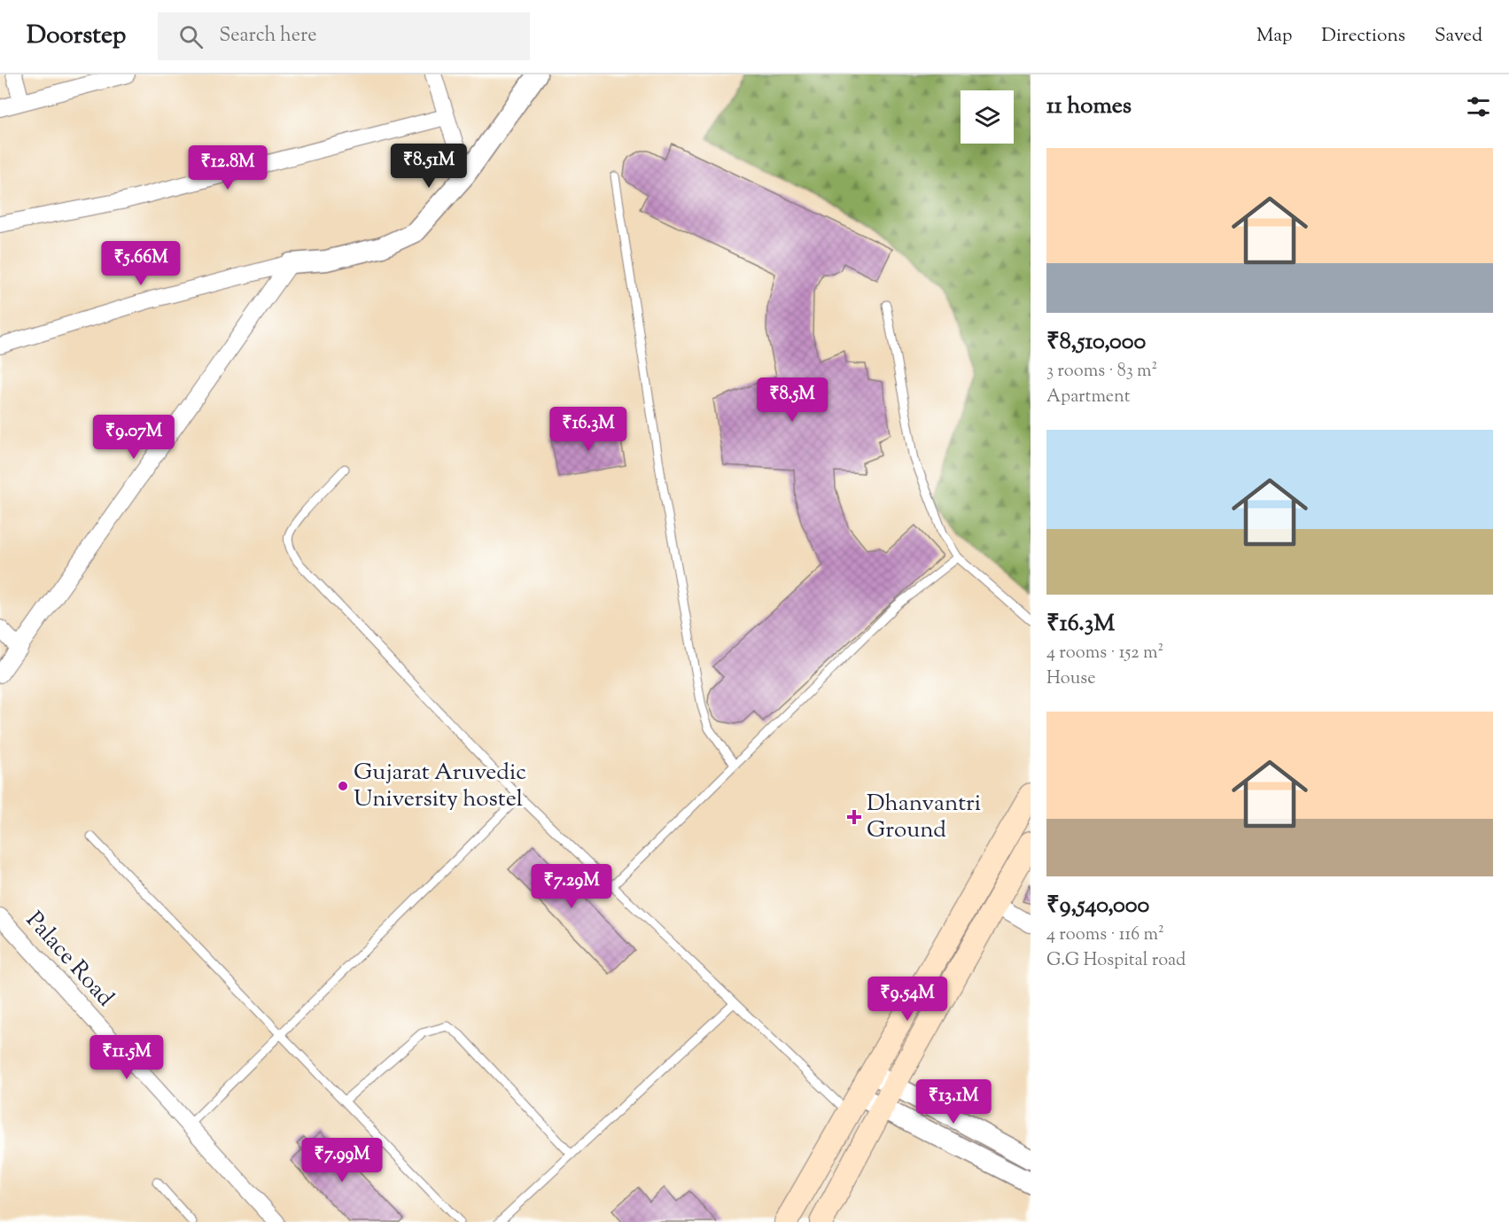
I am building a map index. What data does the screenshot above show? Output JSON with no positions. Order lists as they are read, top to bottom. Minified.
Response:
{"streets":{"street":["Palace Road"]},"places":{"other":["Gujarat Aruvedic University hostel"],"health":["Dhanvantri Ground"]},"page":{"header":"Doorstep","search":"Search here","nav":["Map","Directions","Saved"],"heading":"11 homes","list":[{"name":"₹8,510,000","note":"3 rooms · 83 m² · Apartment"},{"name":"₹16.3M","note":"4 rooms · 152 m² · House"},{"name":"₹9,540,000","note":"4 rooms · 116 m² · G.G Hospital road"}],"price":["₹8.51M","₹12.8M","₹5.66M","₹8.5M","₹16.3M","₹9.07M","₹7.29M","₹9.54M","₹11.5M","₹13.1M","₹7.99M"]}}
